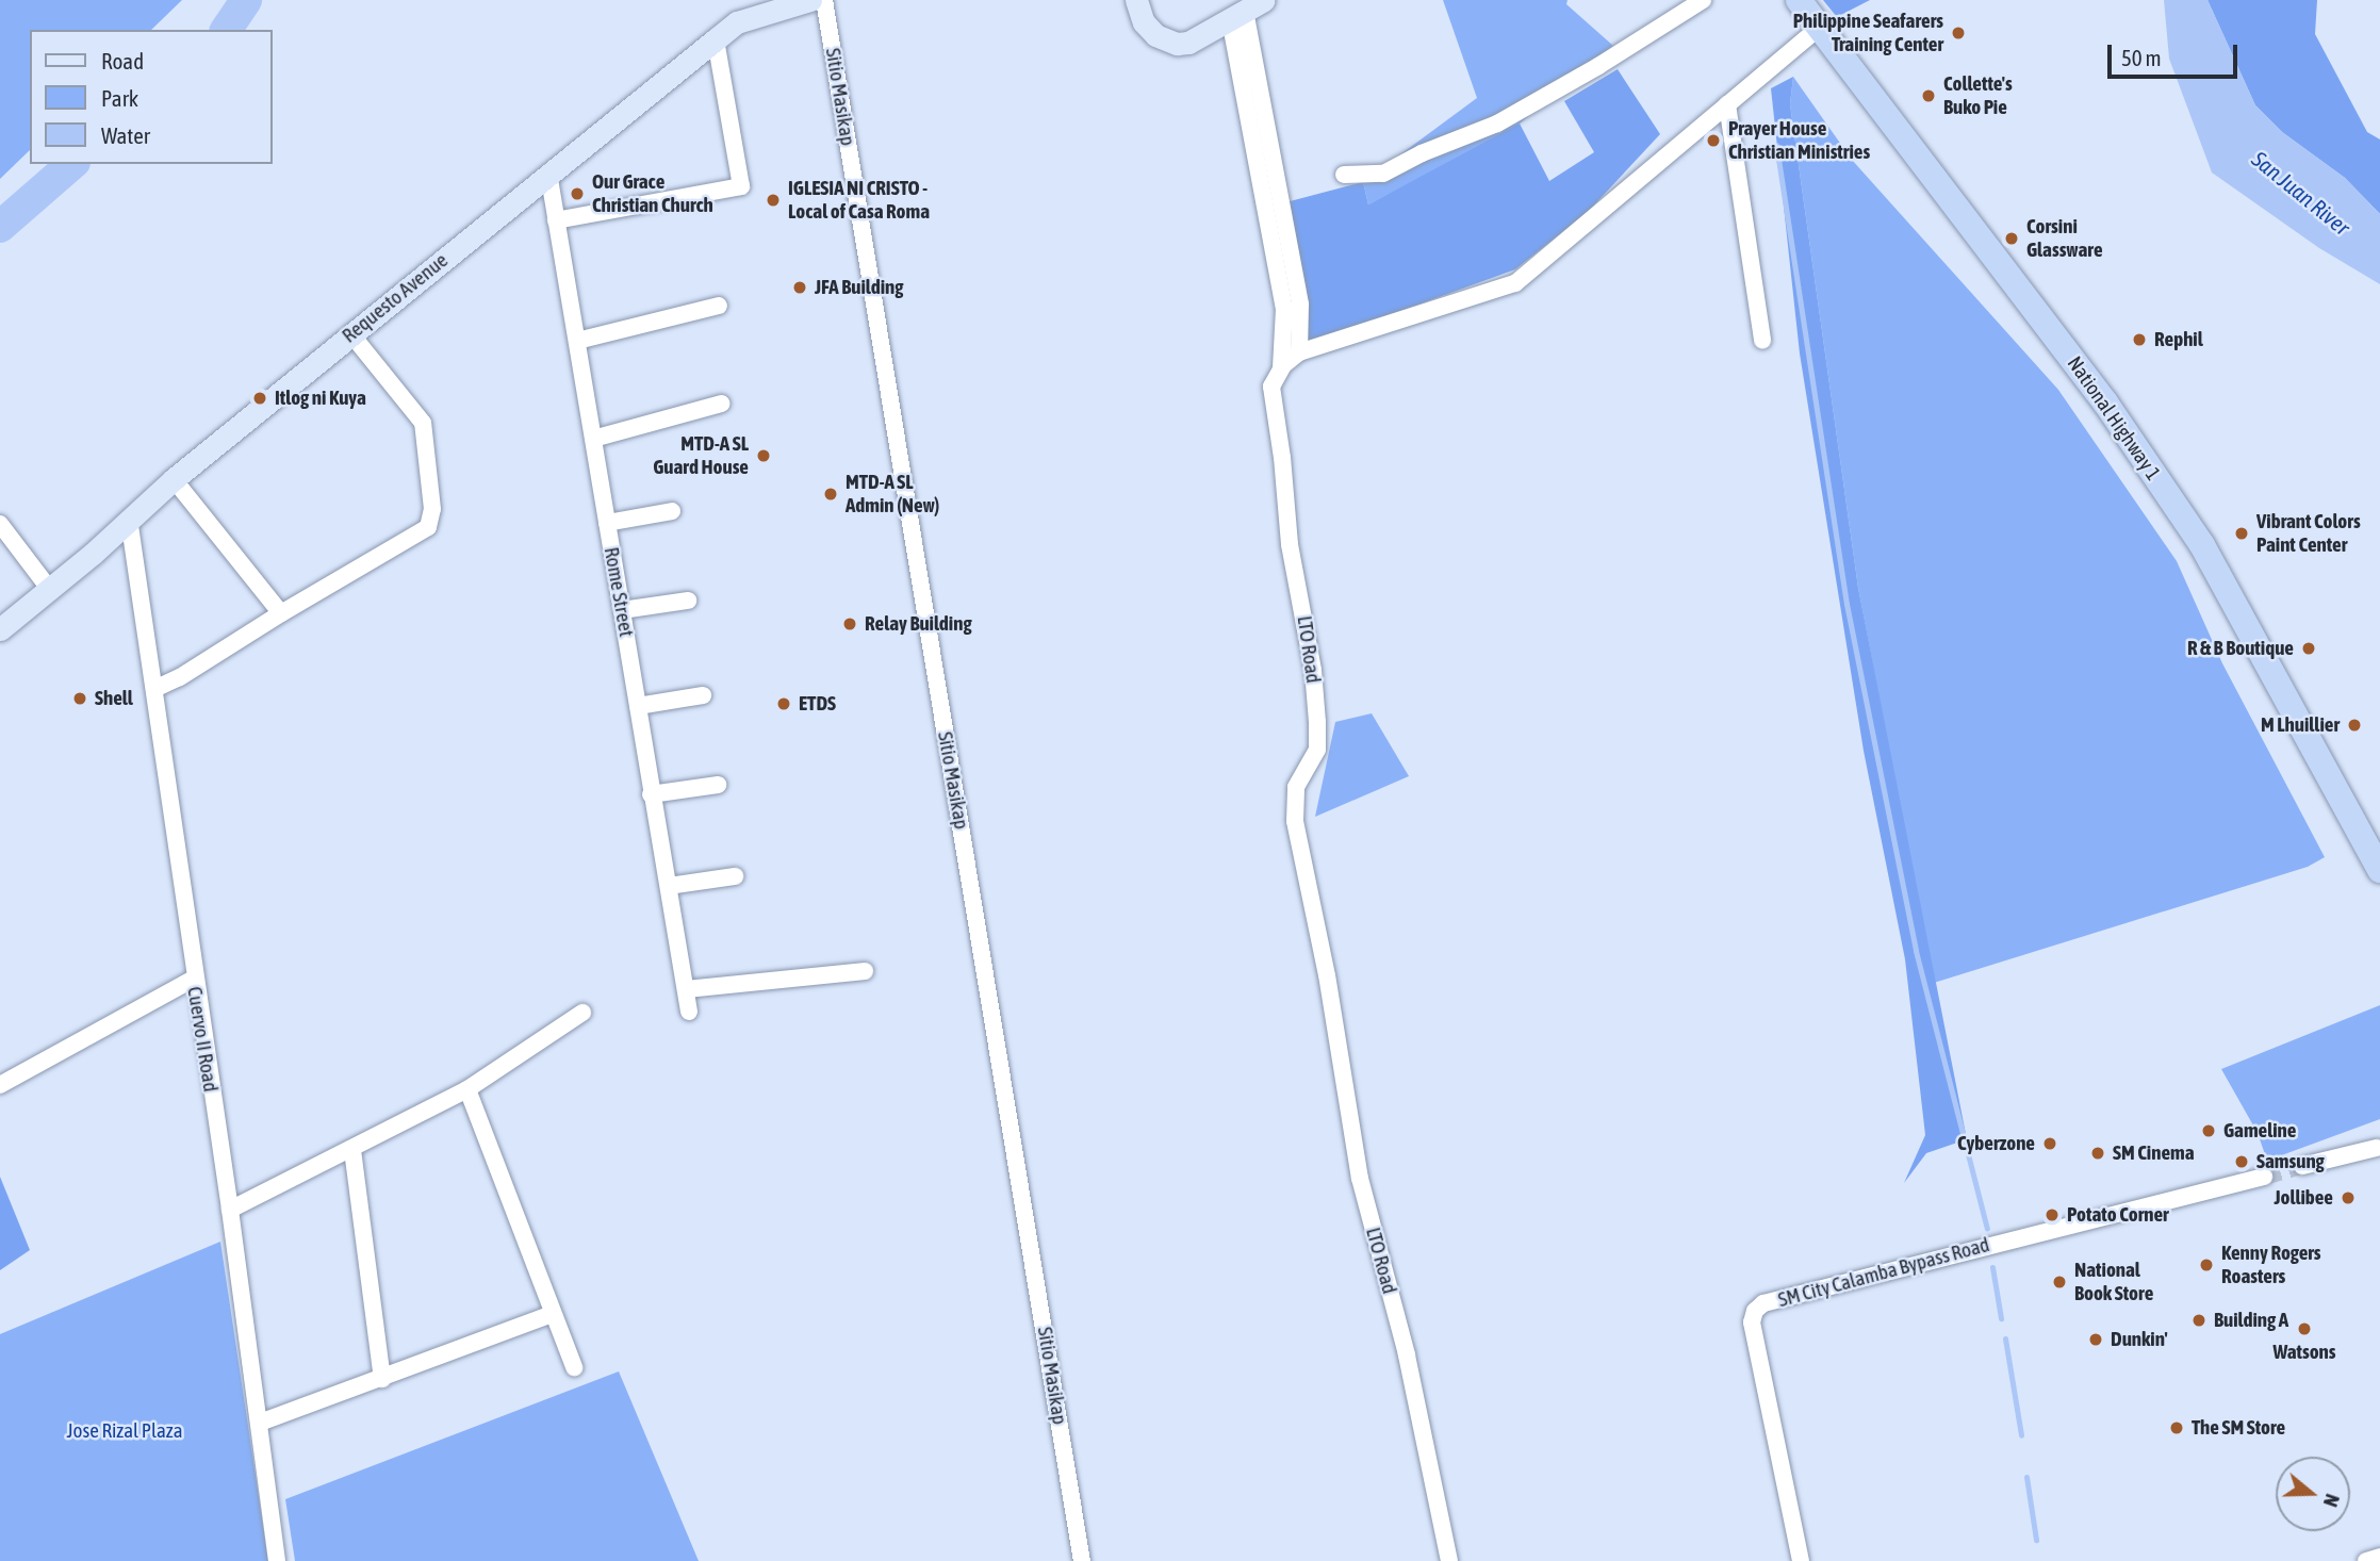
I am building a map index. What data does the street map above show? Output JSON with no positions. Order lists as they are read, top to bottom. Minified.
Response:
{"streets":{"highway":["National Highway 1"],"main road":["Requesto Avenue"],"street":["Sitio Masikap","Rome Street","LTO Road","Cuervo II Road","SM City Calamba Bypass Road"]},"crossings":[["Requesto Avenue","Rome Street"],["Requesto Avenue","Cuervo II Road"]],"water":["San Juan River"],"parks":["Jose Rizal Plaza"],"places":["Philippine Seafarers Training Center","Collette's Buko Pie","Prayer House Christian Ministries","Our Grace Christian Church","IGLESIA NI CRISTO - Local of Casa Roma","Corsini Glassware","JFA Building","Rephil","Itlog ni Kuya","MTD-A SL Guard House","MTD-A SL Admin (New)","Vibrant Colors Paint Center","Relay Building","R & B Boutique","Shell","ETDS","M Lhuillier","Gameline","Cyberzone","SM Cinema","Samsung","Jollibee","Potato Corner","Kenny Rogers Roasters","National Book Store","Building A","Watsons","Dunkin'","The SM Store"],"legend":["Road","Park","Water"],"scale_bar":"50 m","north":"right"}
